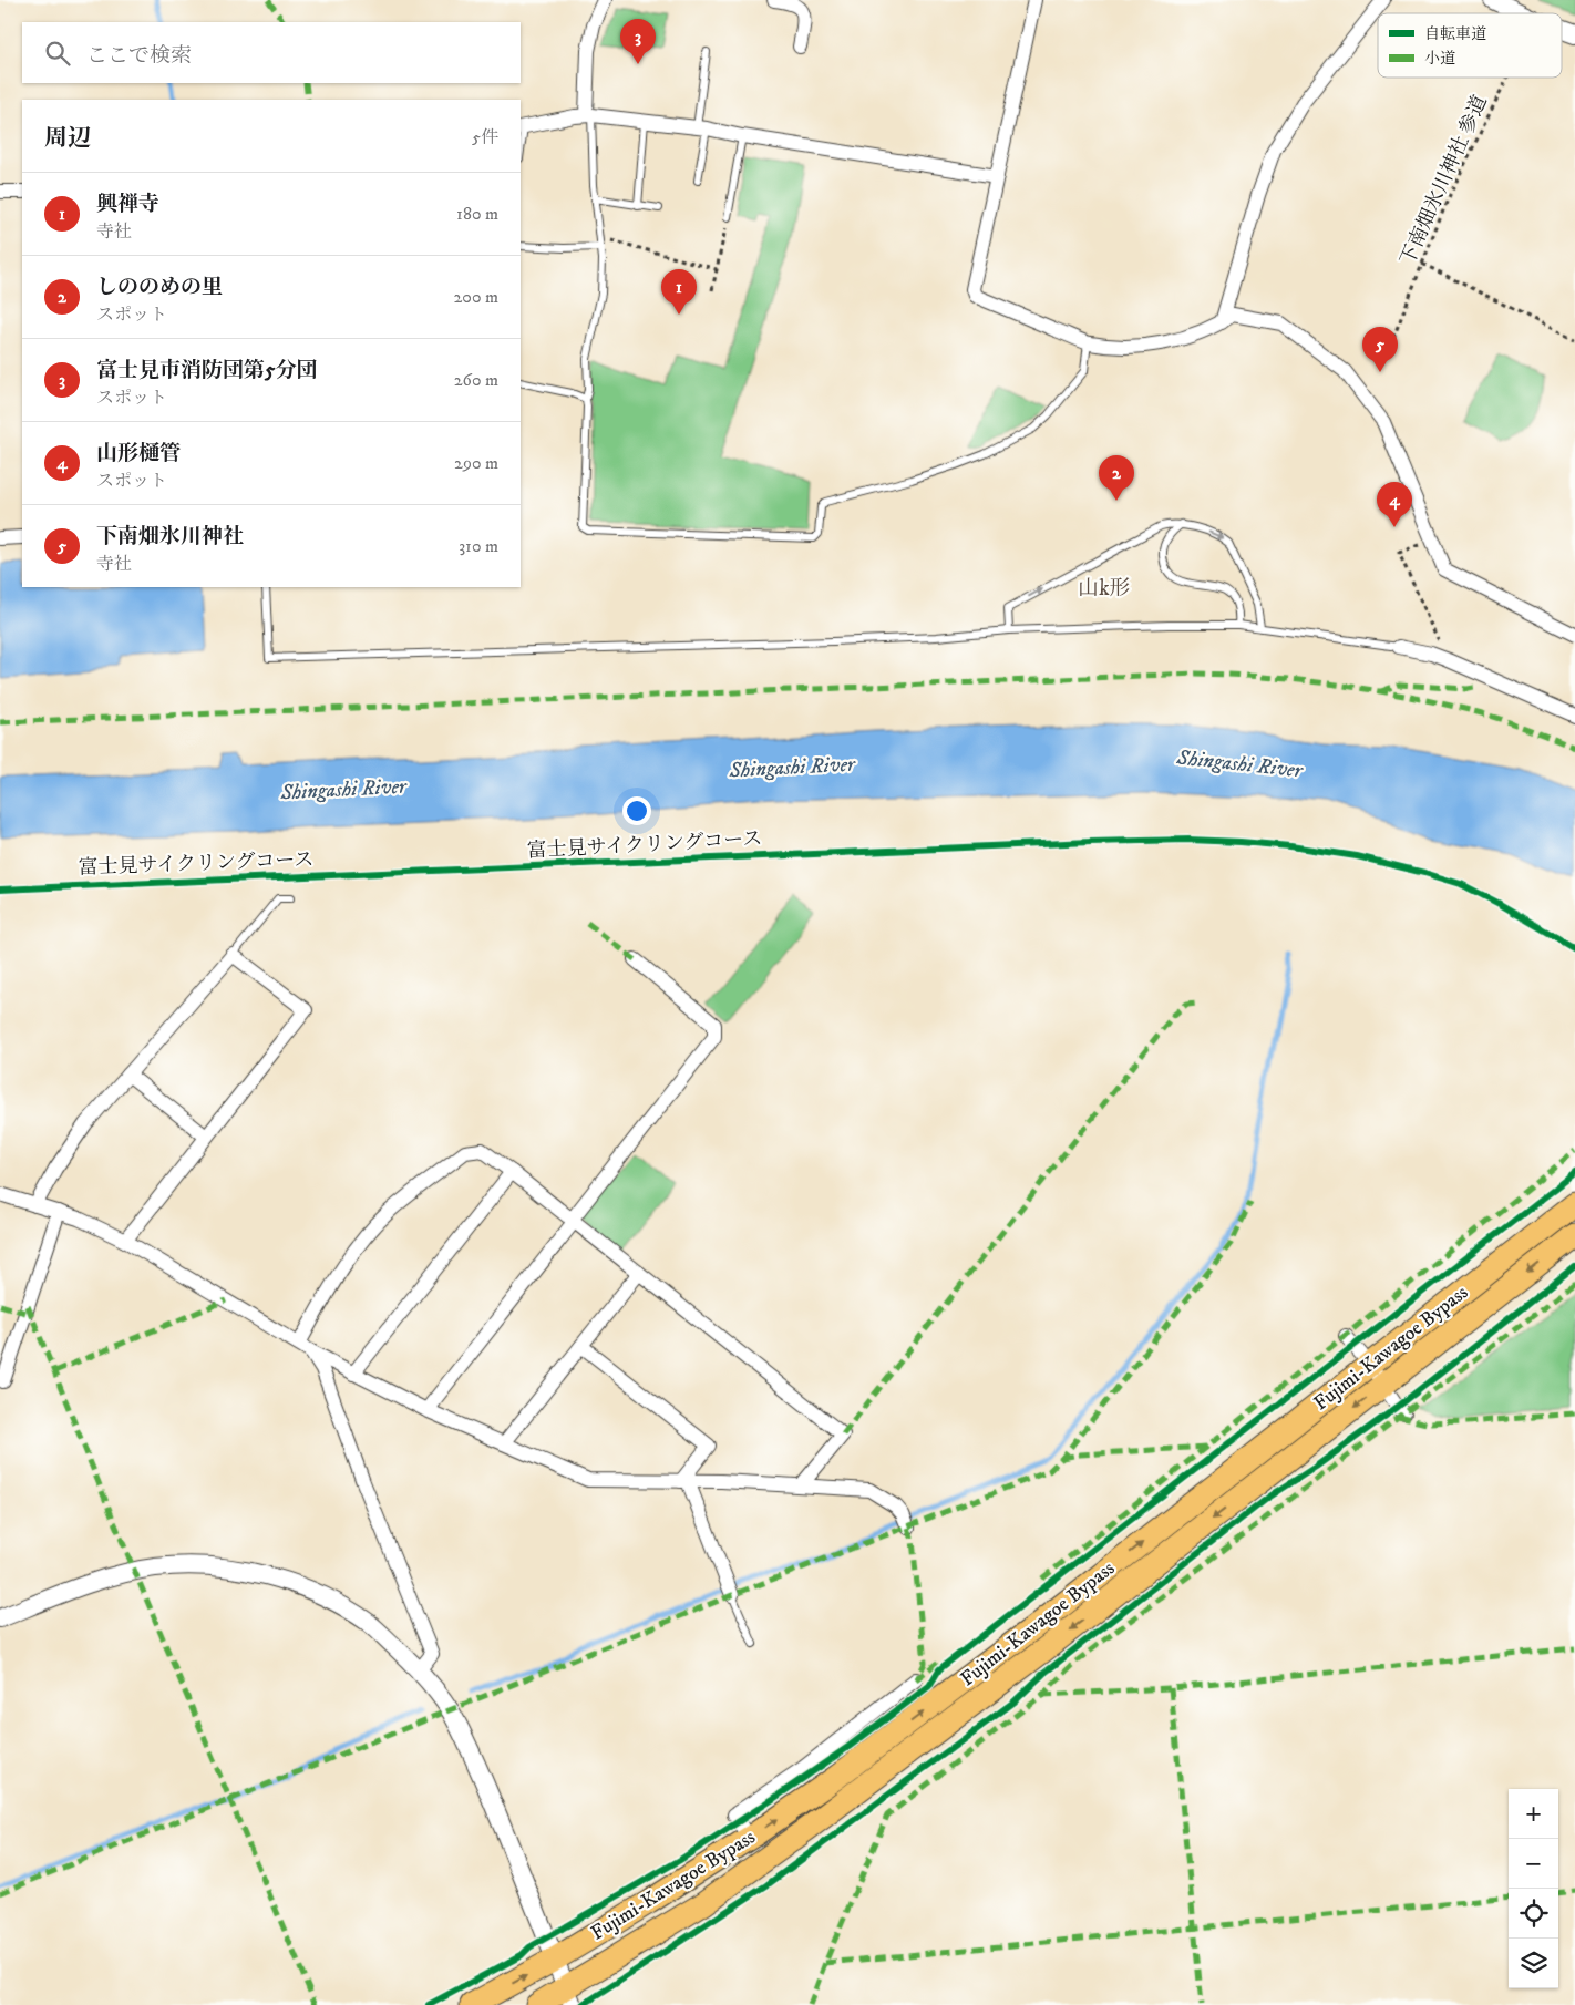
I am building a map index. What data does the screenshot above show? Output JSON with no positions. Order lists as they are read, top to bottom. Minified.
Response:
{"streets":{"highway":["Fujimi-Kawagoe Bypass"],"path":["下南畑氷川神社 参道"],"cycle path":["富士見サイクリングコース"]},"districts":["山k形"],"water":["Shingashi River"],"legend":["自転車道","小道"],"page":{"pins":["3","1","5","2","4"],"search":"ここで検索","heading":["周辺","5件"],"list":[{"mark":"1","name":"興禅寺","note":"寺社","value":"180 m"},{"mark":"2","name":"しののめの里","note":"スポット","value":"200 m"},{"mark":"3","name":"富士見市消防団第5分団","note":"スポット","value":"260 m"},{"mark":"4","name":"山形樋管","note":"スポット","value":"290 m"},{"mark":"5","name":"下南畑氷川神社","note":"寺社","value":"310 m"}],"map_buttons":["+","−"]}}
